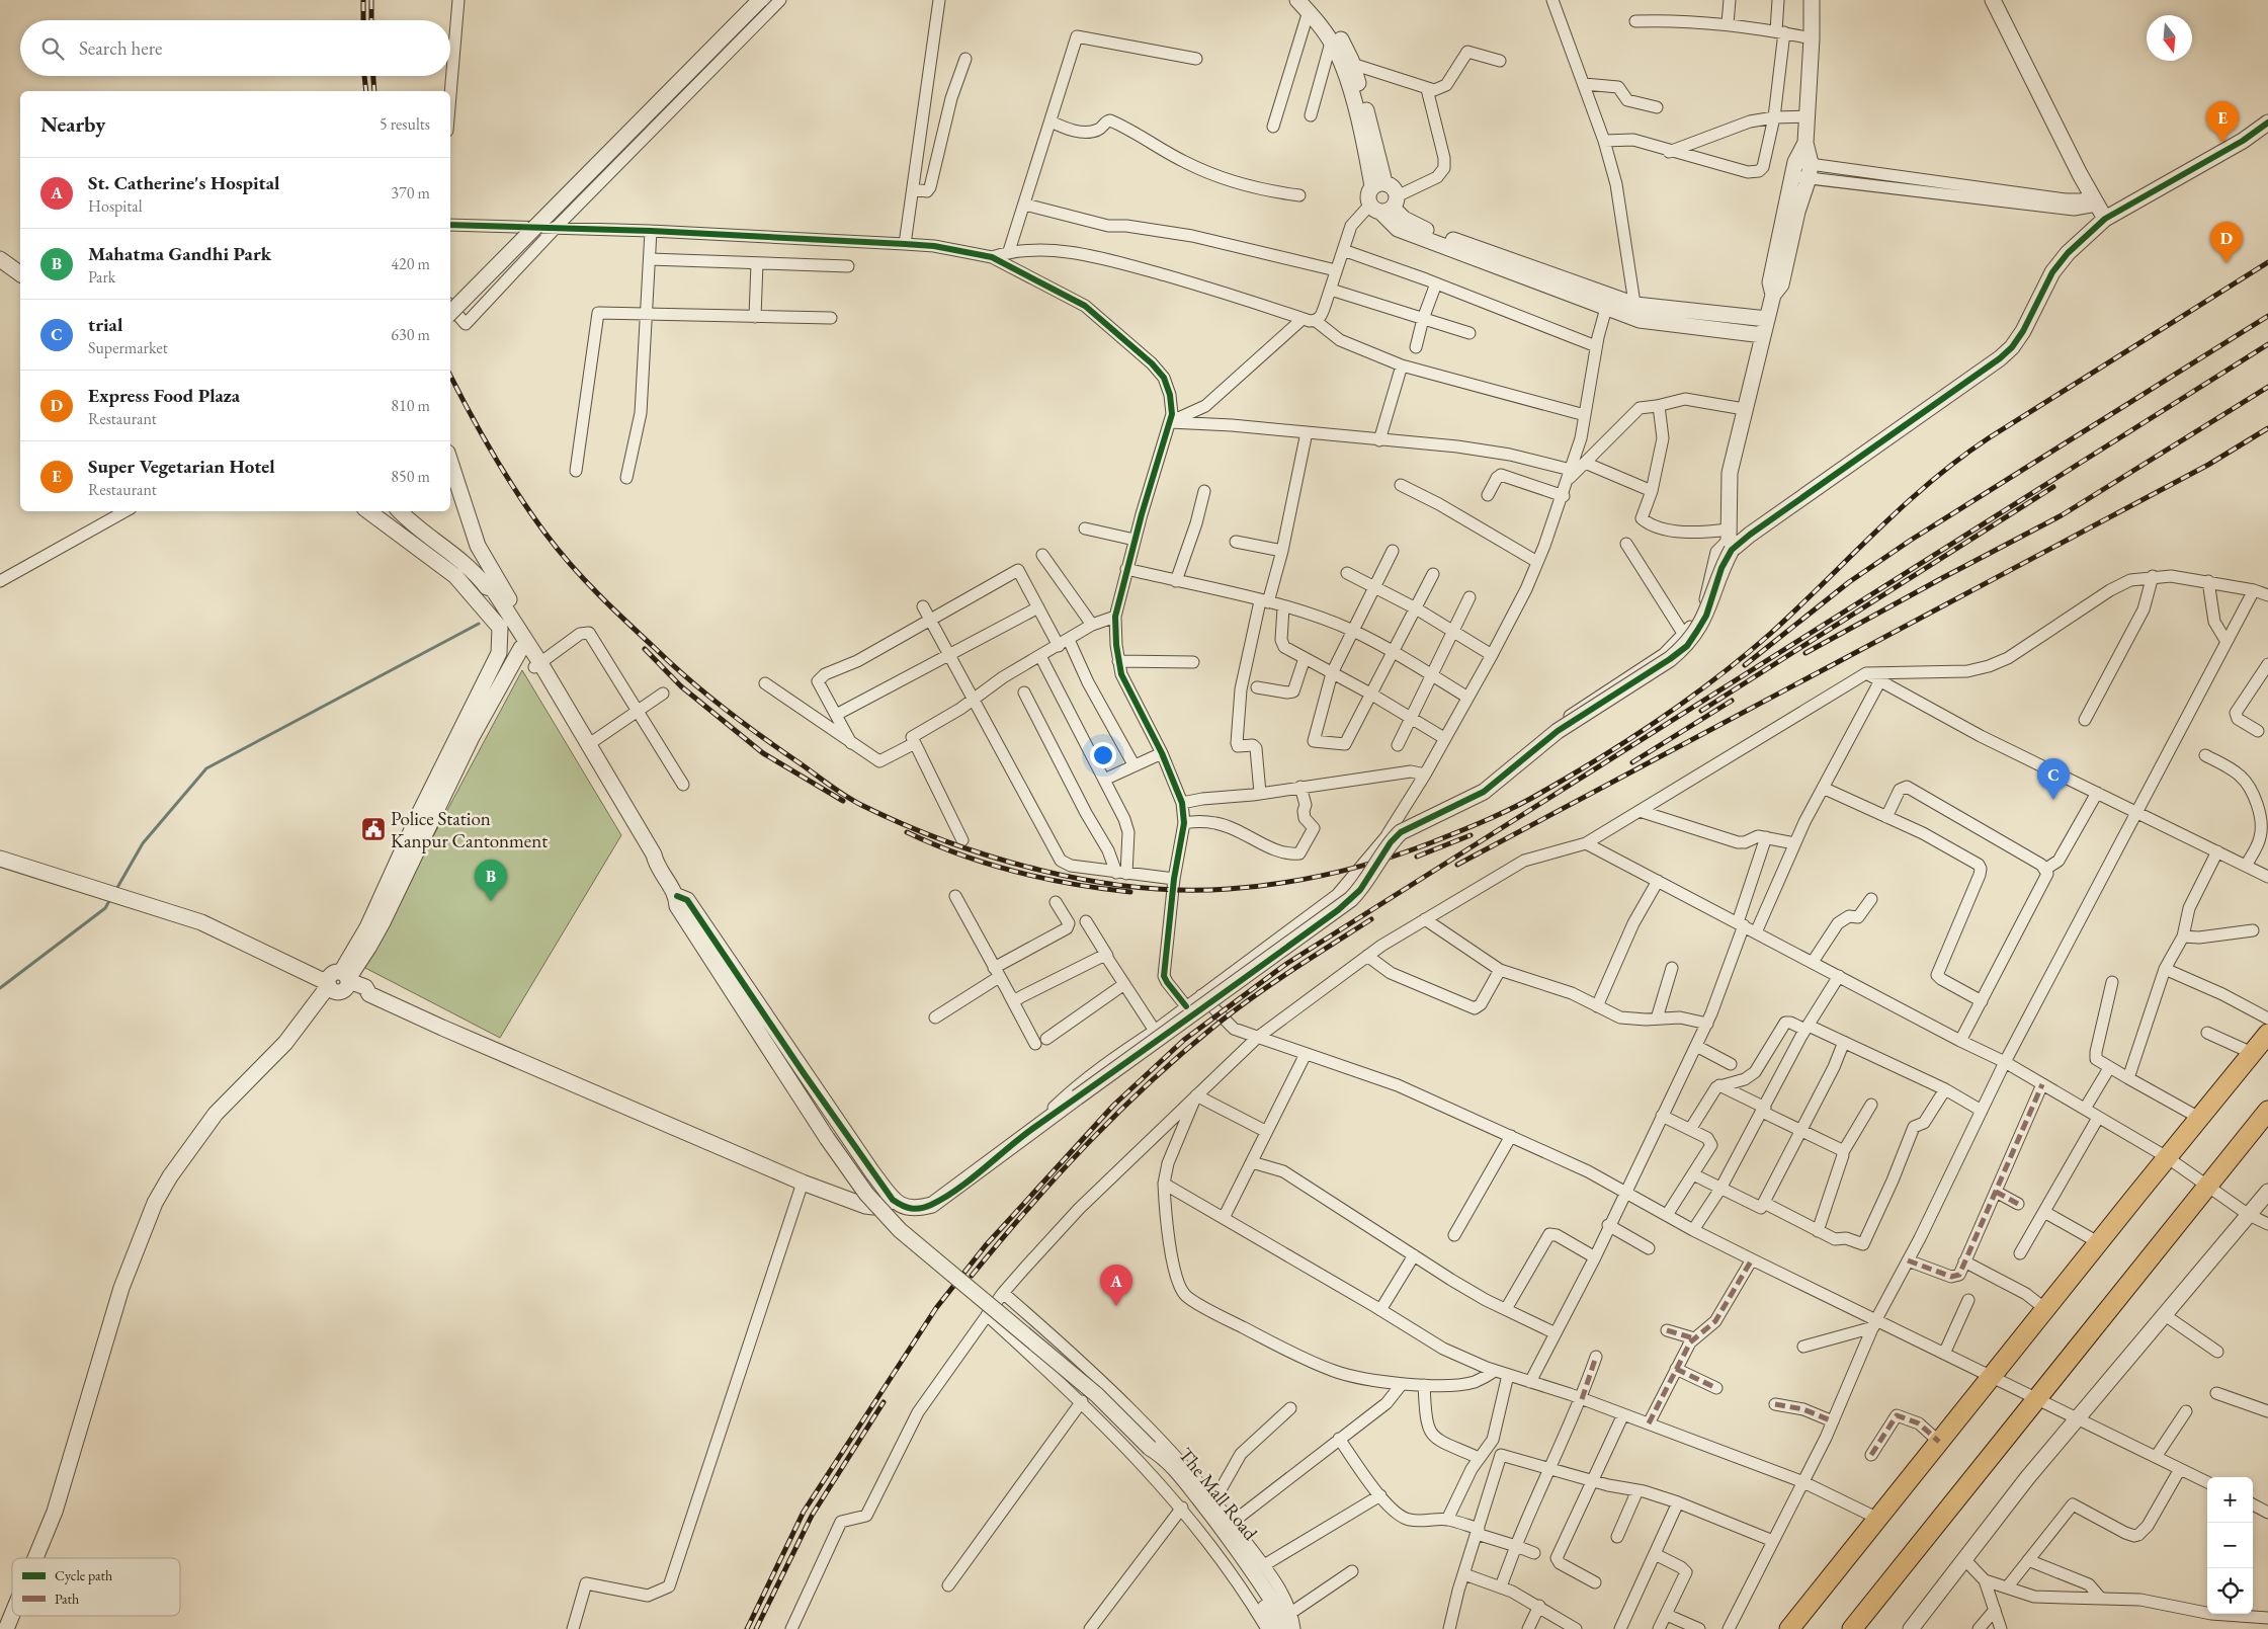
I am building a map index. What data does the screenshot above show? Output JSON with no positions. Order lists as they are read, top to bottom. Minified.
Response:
{"streets":{"street":["The Mall Road"]},"places":{"public building":["Police Station Kanpur Cantonment"]},"legend":["Cycle path","Path"],"north":"bottom","page":{"search":"Search here","heading":["Nearby","5 results"],"pins":["E","D","C","B","A"],"list":[{"mark":"A","name":"St. Catherine's Hospital","note":"Hospital","value":"370 m"},{"mark":"B","name":"Mahatma Gandhi Park","note":"Park","value":"420 m"},{"mark":"C","name":"trial","note":"Supermarket","value":"630 m"},{"mark":"D","name":"Express Food Plaza","note":"Restaurant","value":"810 m"},{"mark":"E","name":"Super Vegetarian Hotel","note":"Restaurant","value":"850 m"}],"map_buttons":["+","−"]}}
